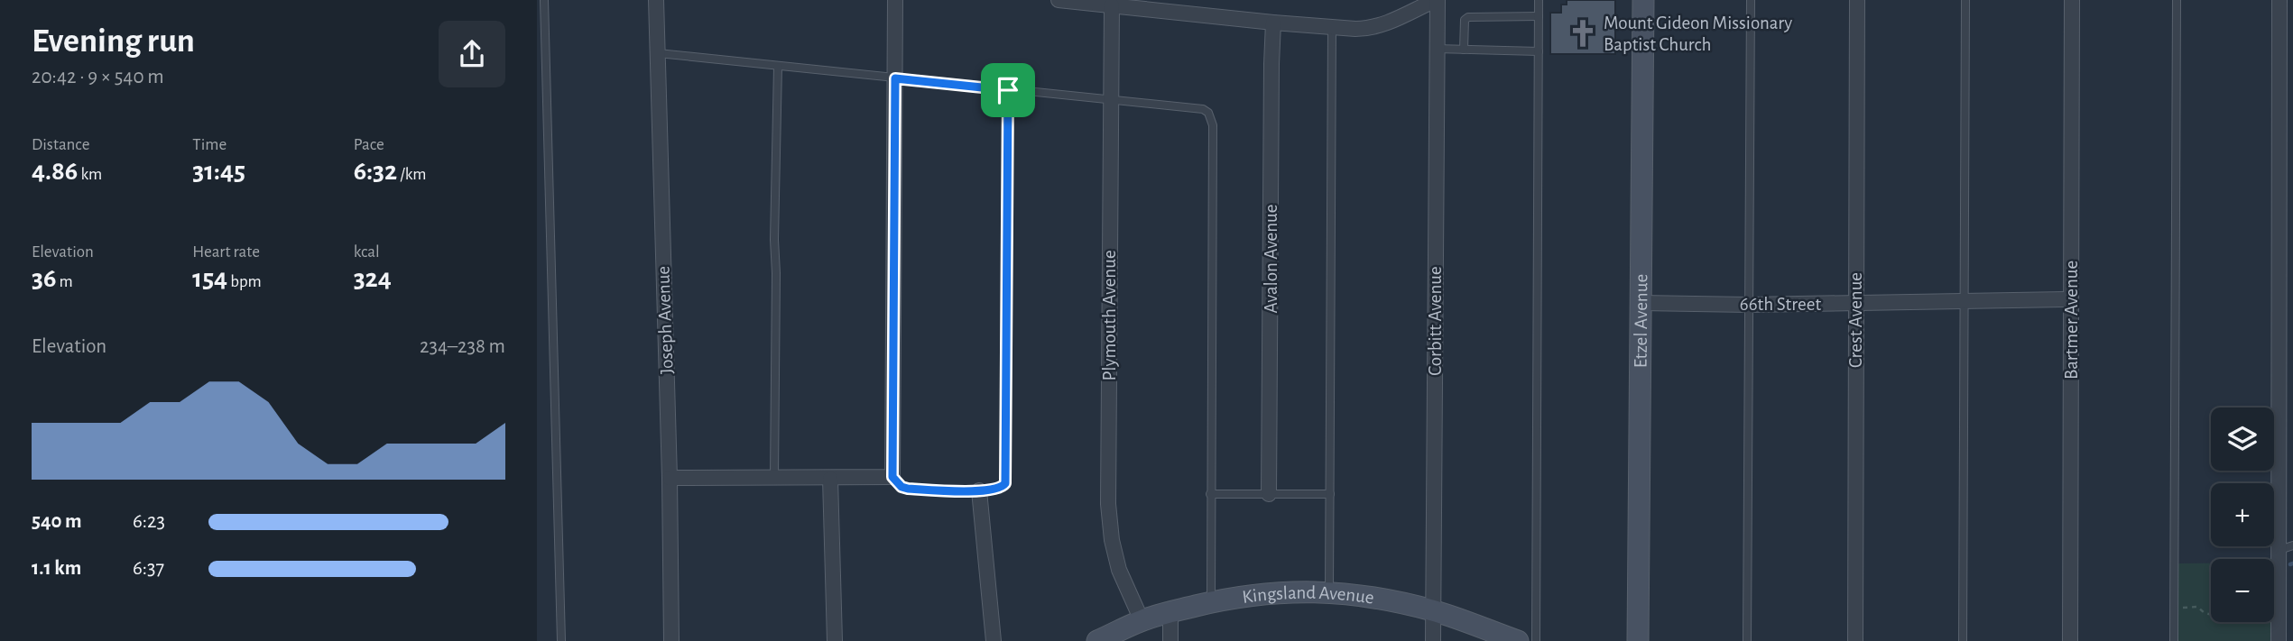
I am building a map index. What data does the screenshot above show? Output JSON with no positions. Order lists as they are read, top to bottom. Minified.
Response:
{"streets":{"street":["Avalon Avenue","66th Street","Plymouth Avenue","Joseph Avenue","Crest Avenue","Bartmer Avenue","Corbitt Avenue","Etzel Avenue","Kingsland Avenue"]},"crossings":[["66th Street","Crest Avenue"],["66th Street","Bartmer Avenue"],["66th Street","Etzel Avenue"],["Plymouth Avenue","Kingsland Avenue"],["Corbitt Avenue","Kingsland Avenue"]],"places":{"church":["Mount Gideon Missionary Baptist Church"]},"page":{"heading":["Evening run","20:42 · 9 × 540 m"],"stats":[["Distance","4.86 km"],["Time","31:45"],["Pace","6:32 /km"],["Elevation","36 m"],["Heart rate","154 bpm"],["kcal","324"]],"chart":["Elevation","234–238 m"],"map_buttons":["+","−"],"list":[{"name":"540 m","note":"6:23"},{"name":"1.1 km","note":"6:37"}]}}
